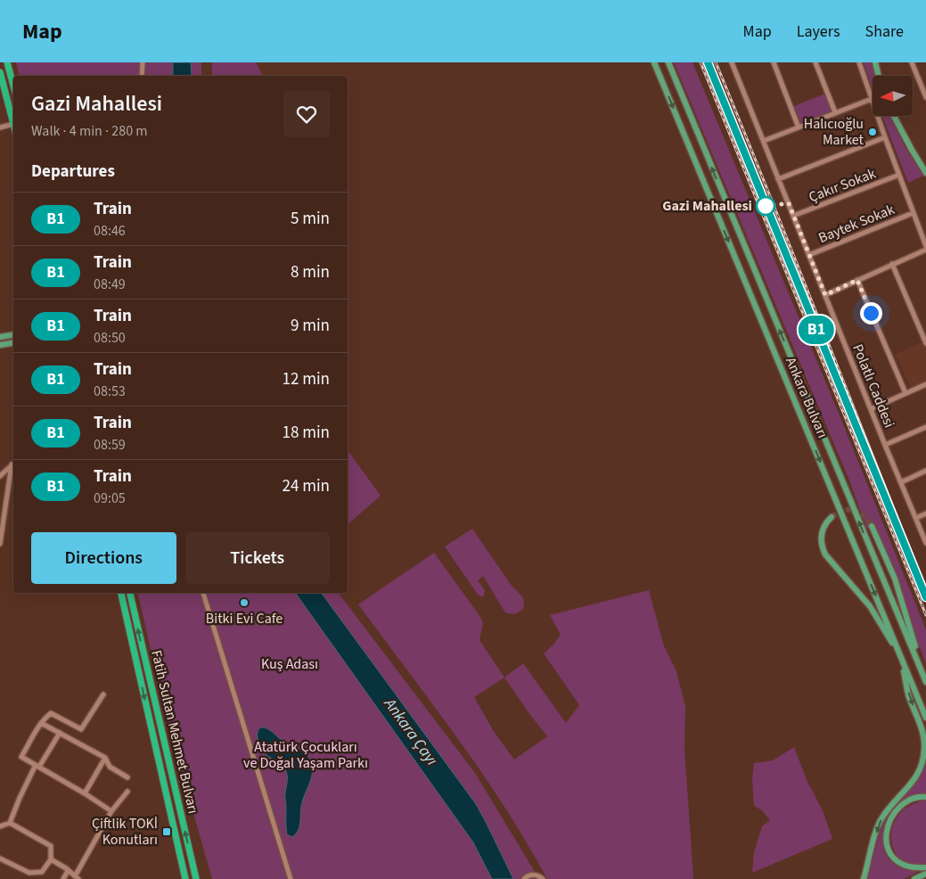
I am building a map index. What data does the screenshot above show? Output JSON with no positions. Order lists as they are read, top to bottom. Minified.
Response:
{"streets":{"highway":["Fatih Sultan Mehmet Bulvarı"],"main road":["Ankara Bulvarı"],"street":["Çakır Sokak","Baytek Sokak","Polatlı Caddesi"]},"crossings":[["Çakır Sokak","Polatlı Caddesi"],["Baytek Sokak","Polatlı Caddesi"]],"water":["Ankara Çayı"],"parks":["Kuş Adası","Atatürk Çocukları ve Doğal Yaşam Parkı"],"places":{"other":["Halıcıoğlu Market","Gazi Mahallesi","Bitki Evi Cafe"],"transit":["Çiftlik TOKİ Konutları"]},"north":"left","page":{"header":"Map","nav":["Map","Layers","Share"],"on_map":"B1","heading":[["Gazi Mahallesi","Walk · 4 min · 280 m"],"Departures"],"list":[{"mark":"B1","name":"Train","note":"08:46","value":"5 min"},{"mark":"B1","name":"Train","note":"08:49","value":"8 min"},{"mark":"B1","name":"Train","note":"08:50","value":"9 min"},{"mark":"B1","name":"Train","note":"08:53","value":"12 min"},{"mark":"B1","name":"Train","note":"08:59","value":"18 min"},{"mark":"B1","name":"Train","note":"09:05","value":"24 min"}],"buttons":["Directions","Tickets"]}}
